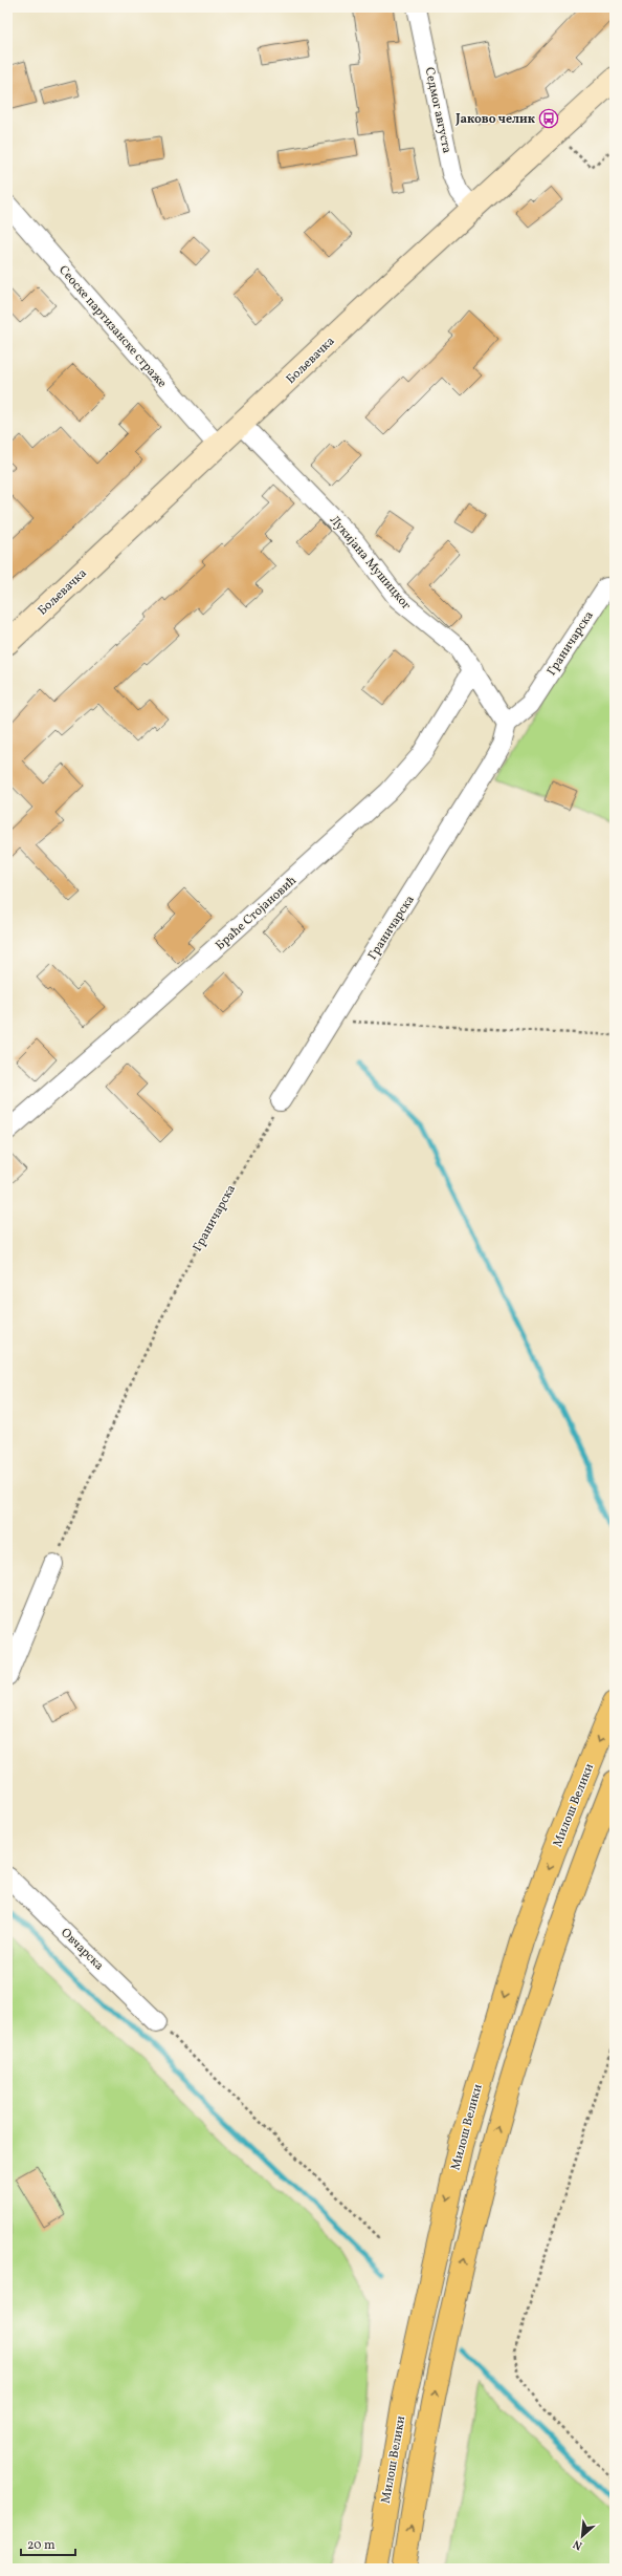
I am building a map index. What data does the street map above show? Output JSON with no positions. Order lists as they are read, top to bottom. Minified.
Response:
{"streets":{"highway":["Милош Велики"],"main road":["Бољевачка"],"street":["Седмог августа","Сеоске партизанске страже","Лукијана Мушицког","Граничарска","Браће Стојановић","Овчарска"]},"crossings":[["Седмог августа","Бољевачка"],["Сеоске партизанске страже","Бољевачка"],["Бољевачка","Лукијана Мушицког"],["Лукијана Мушицког","Граничарска"],["Лукијана Мушицког","Браће Стојановић"]],"places":{"bus stop":["Јаково челик"]},"scale_bar":"20 m","north":"bottom left"}
